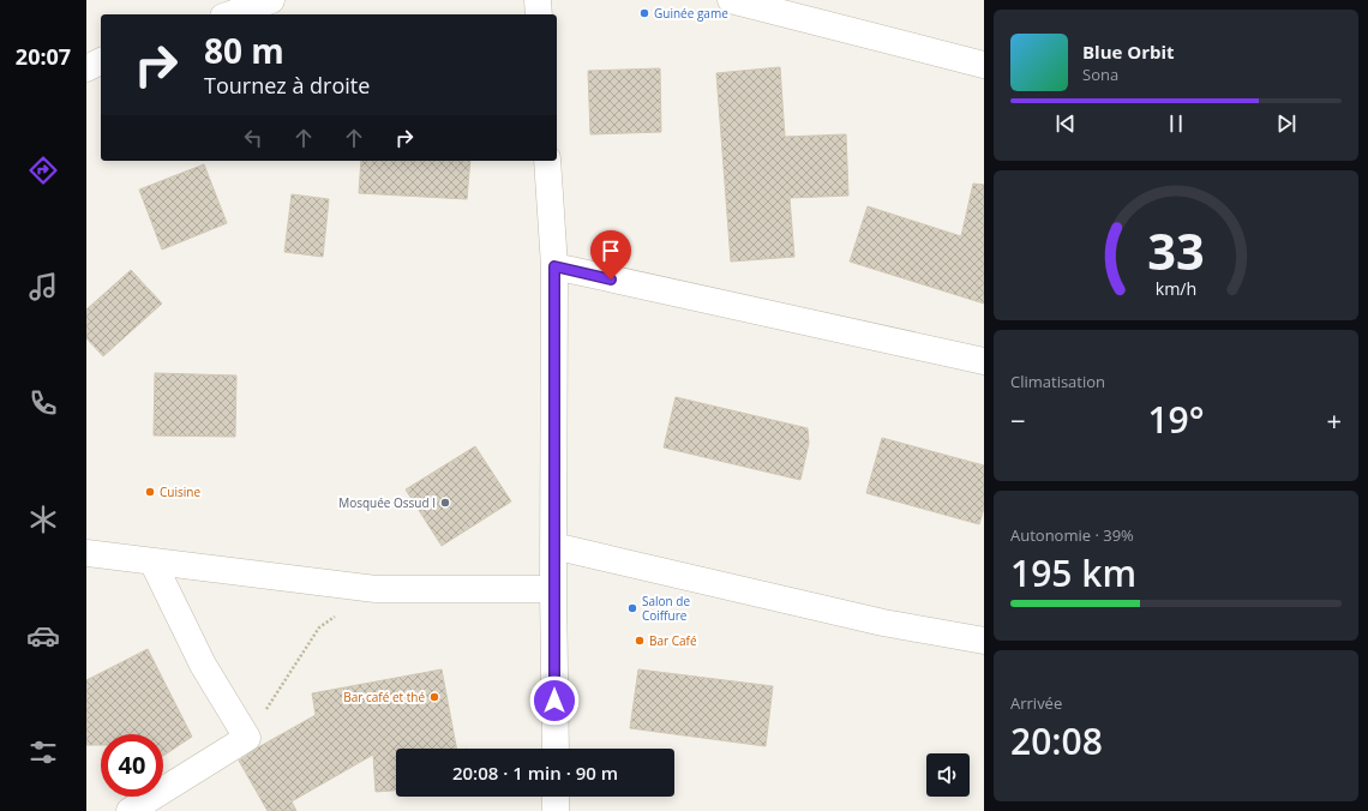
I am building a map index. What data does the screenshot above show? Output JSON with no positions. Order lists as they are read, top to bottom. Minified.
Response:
{"places":["Guinée game","Cuisine","Mosquée Ossud I","Salon de Coiffure","Bar Café","Bar café et thé"],"page":{"tabs":"20:07","turn":["80 m","Tournez à droite"],"song":["Blue Orbit","Sona"],"tile":["Climatisation",["Autonomie · 39%","195 km"],["Arrivée","20:08"]],"heat":["−","19°","+"],"limit":"40","trip":"20:08 · 1 min · 90 m","gauge":["33","km/h"]}}
